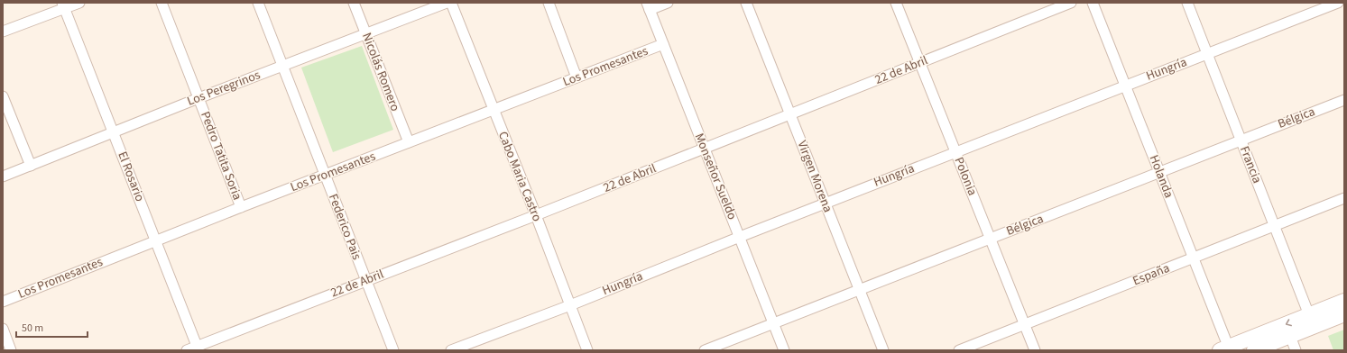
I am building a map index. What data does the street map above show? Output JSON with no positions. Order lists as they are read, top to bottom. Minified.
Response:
{"streets":{"street":["Los Promesantes","Hungría","22 de Abril","Nicolás Romero","Los Peregrinos","Bélgica","Pedro Tatita Soria","Francia","El Rosario","Cabo Maria Castro","Monseñor Sueldo","Virgen Morena","Polonia","Holanda","Federico Pais","España"]},"crossings":[["Los Promesantes","Nicolás Romero"],["Los Promesantes","Pedro Tatita Soria"],["Los Promesantes","El Rosario"],["Los Promesantes","Cabo Maria Castro"],["Los Promesantes","Monseñor Sueldo"],["Los Promesantes","Federico Pais"],["Hungría","Francia"],["Hungría","Cabo Maria Castro"],["Hungría","Monseñor Sueldo"],["Hungría","Virgen Morena"],["Hungría","Polonia"],["Hungría","Holanda"],["22 de Abril","El Rosario"],["22 de Abril","Cabo Maria Castro"],["22 de Abril","Monseñor Sueldo"],["22 de Abril","Virgen Morena"],["22 de Abril","Polonia"],["22 de Abril","Federico Pais"],["Nicolás Romero","Los Peregrinos"],["Los Peregrinos","Pedro Tatita Soria"],["Los Peregrinos","El Rosario"],["Los Peregrinos","Federico Pais"],["Bélgica","Francia"],["Bélgica","Monseñor Sueldo"],["Bélgica","Virgen Morena"],["Bélgica","Polonia"],["Bélgica","Holanda"],["Francia","España"],["Polonia","España"],["Holanda","España"]],"scale_bar":"50 m"}
